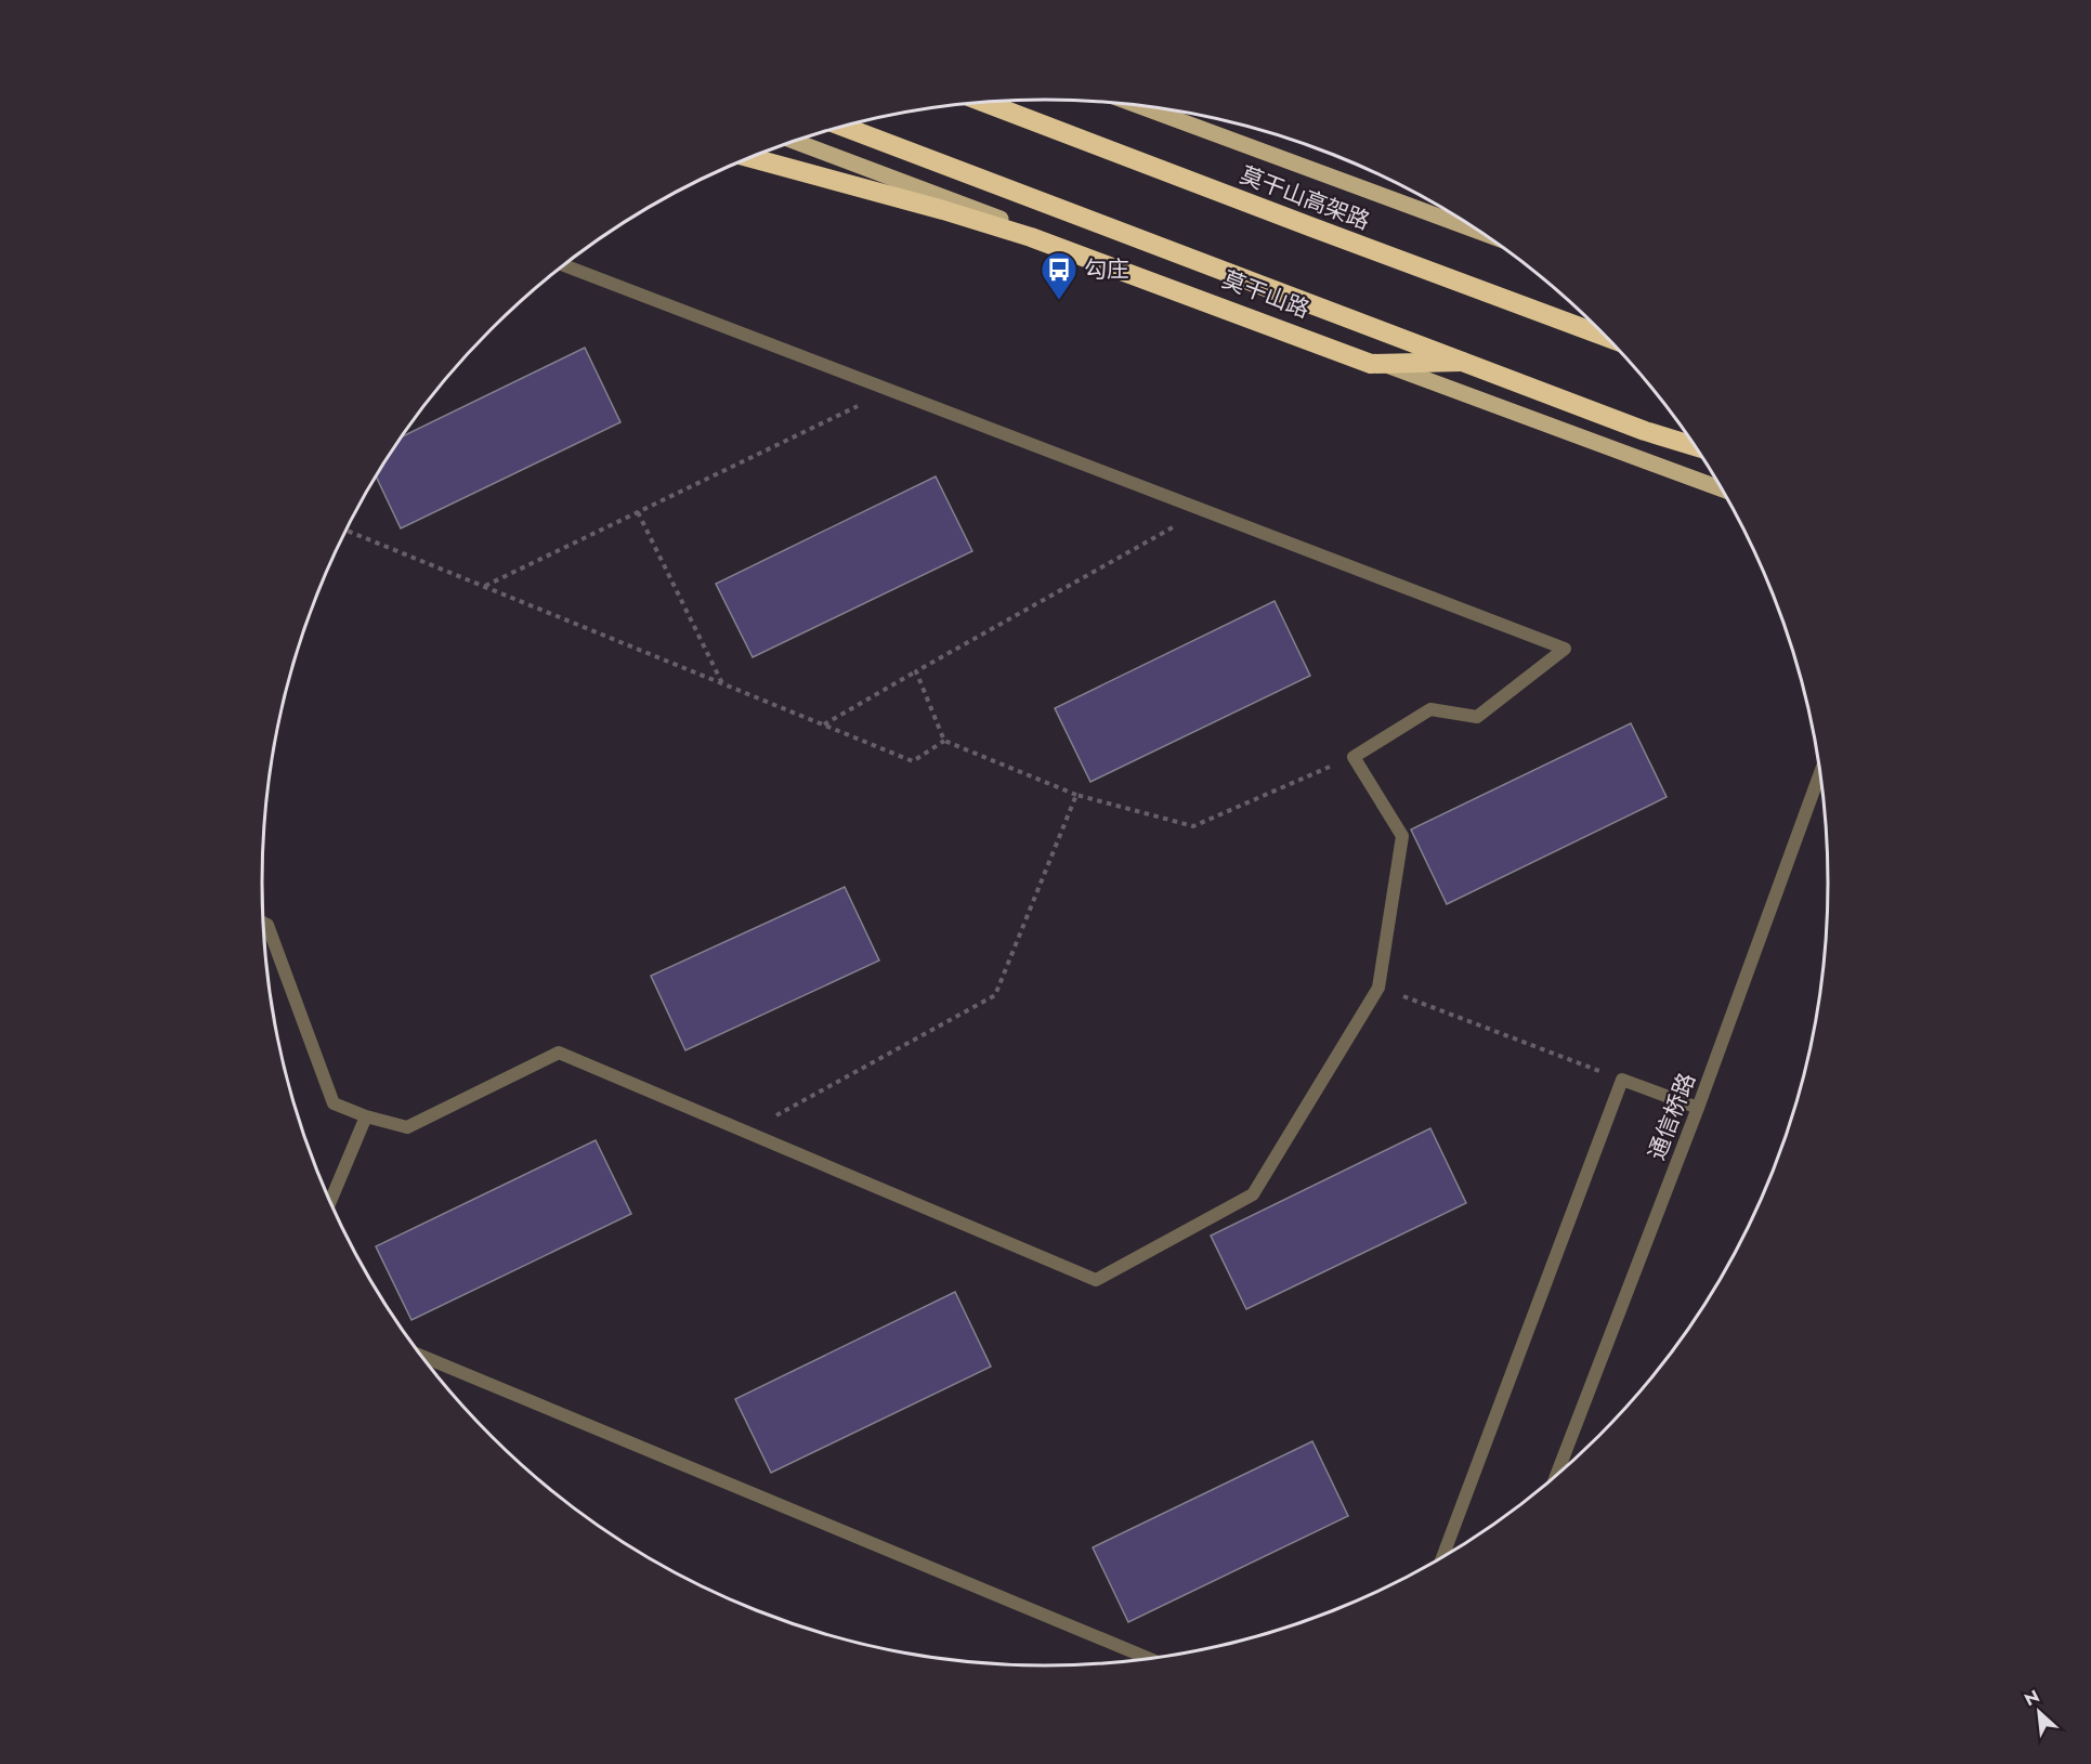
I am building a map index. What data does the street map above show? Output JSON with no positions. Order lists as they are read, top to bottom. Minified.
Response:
{"streets":{"highway":["莫干山高架路"],"main road":["莫干山路"],"street":["通信桥路"]},"places":{"bus stop":["勾庄"]},"north":"top left"}
